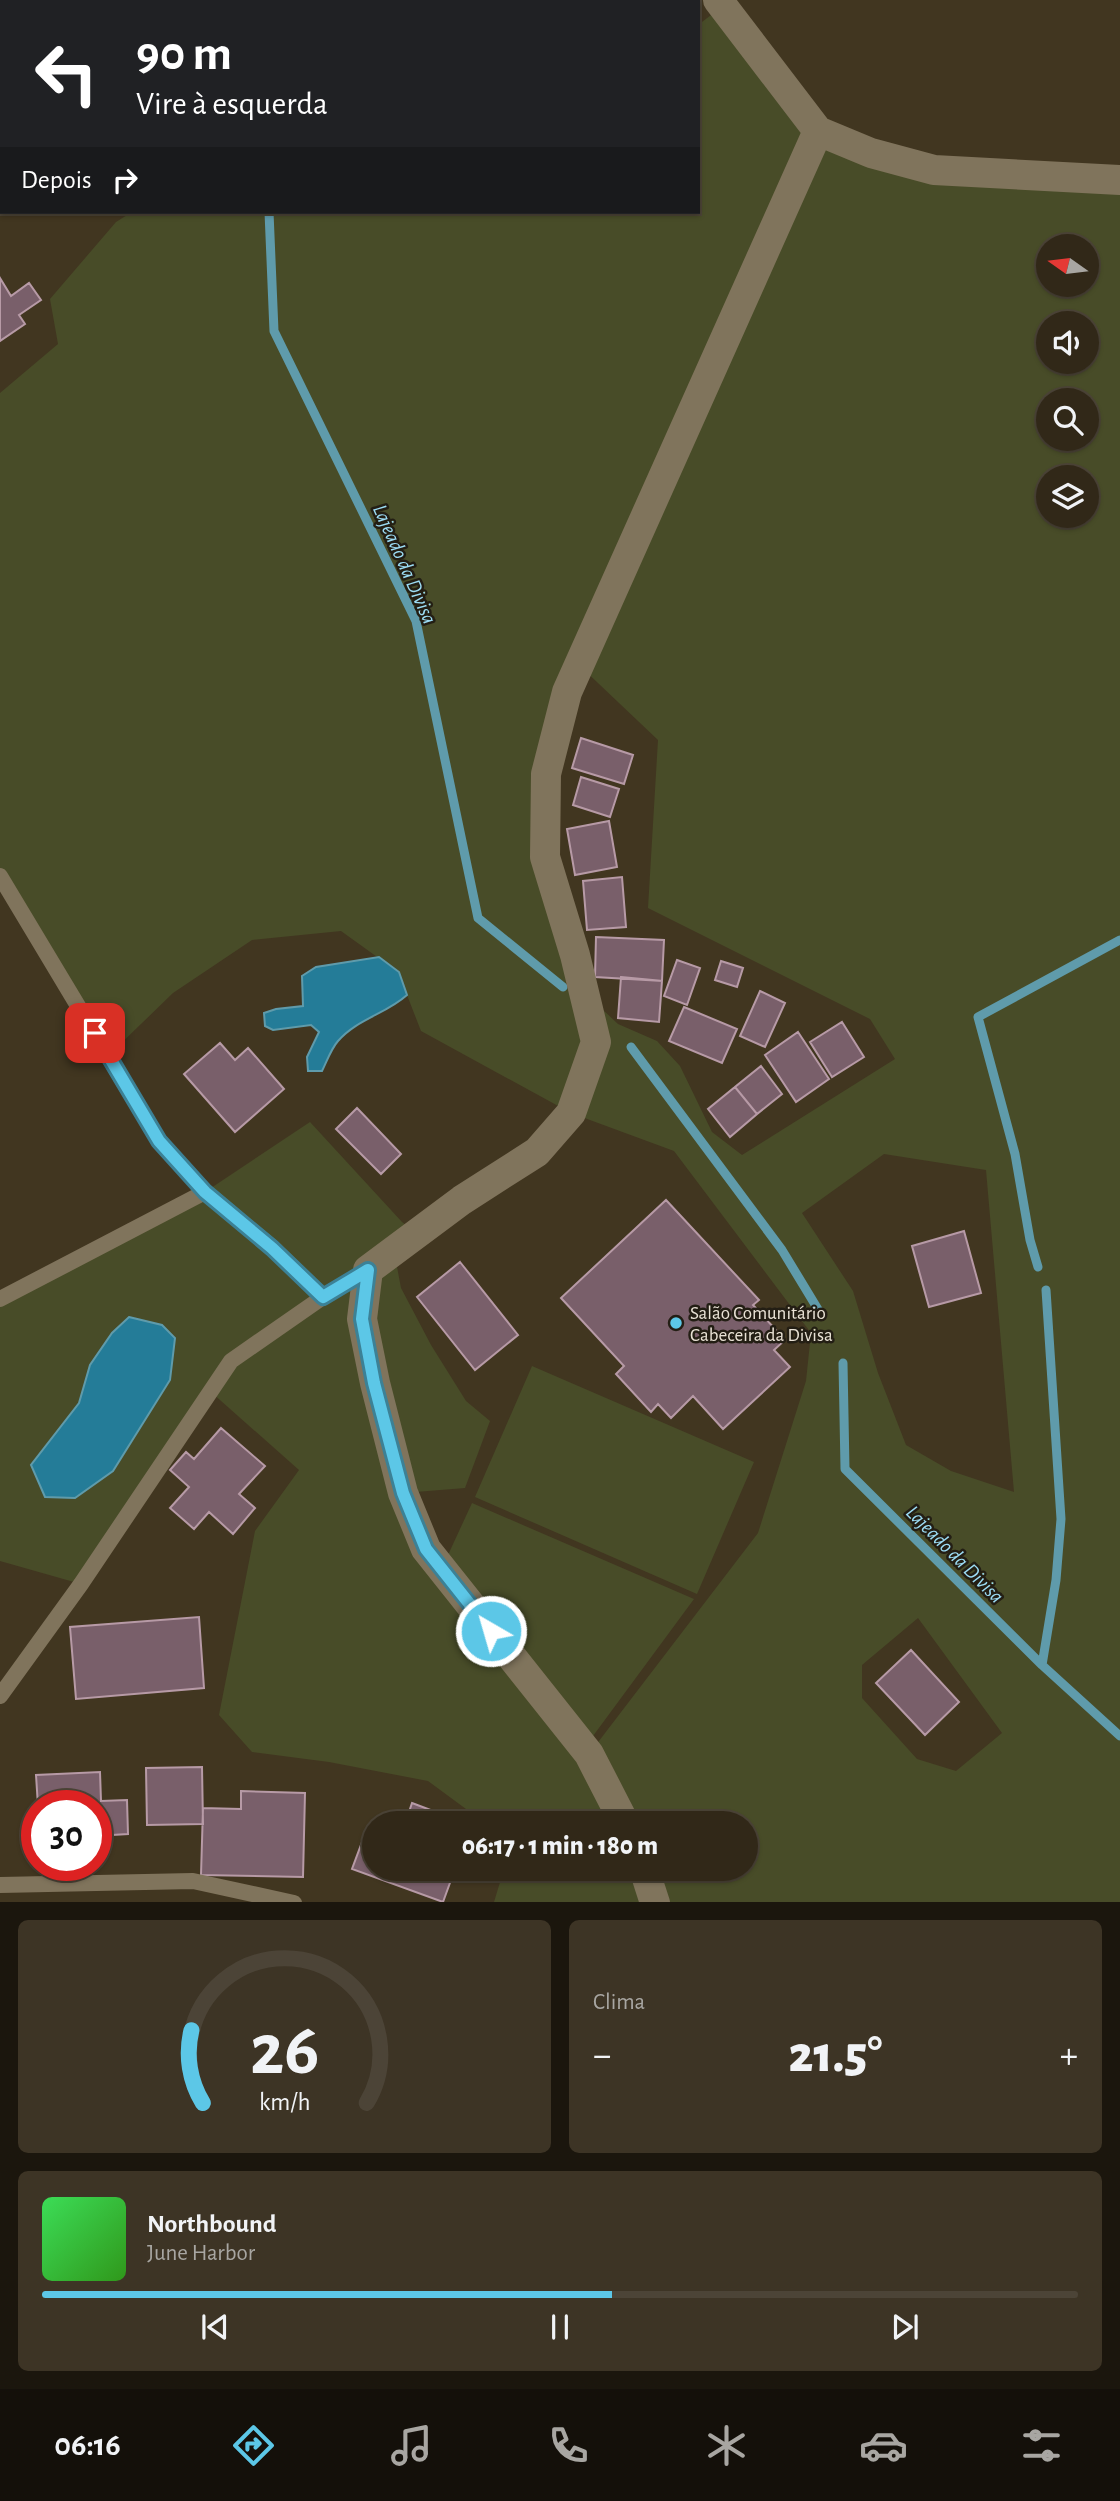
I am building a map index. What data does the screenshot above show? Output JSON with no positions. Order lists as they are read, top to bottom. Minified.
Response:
{"water":["Lajeado da Divisa"],"places":["Salão Comunitário Cabeceira da Divisa"],"north":"left","page":{"turn":["90 m","Vire à esquerda"],"then":"Depois","limit":"30","trip":"06:17 · 1 min · 180 m","tile":"Clima","heat":["−","21.5°","+"],"song":["Northbound","June Harbor"],"tabs":"06:16","gauge":["26","km/h"]}}
